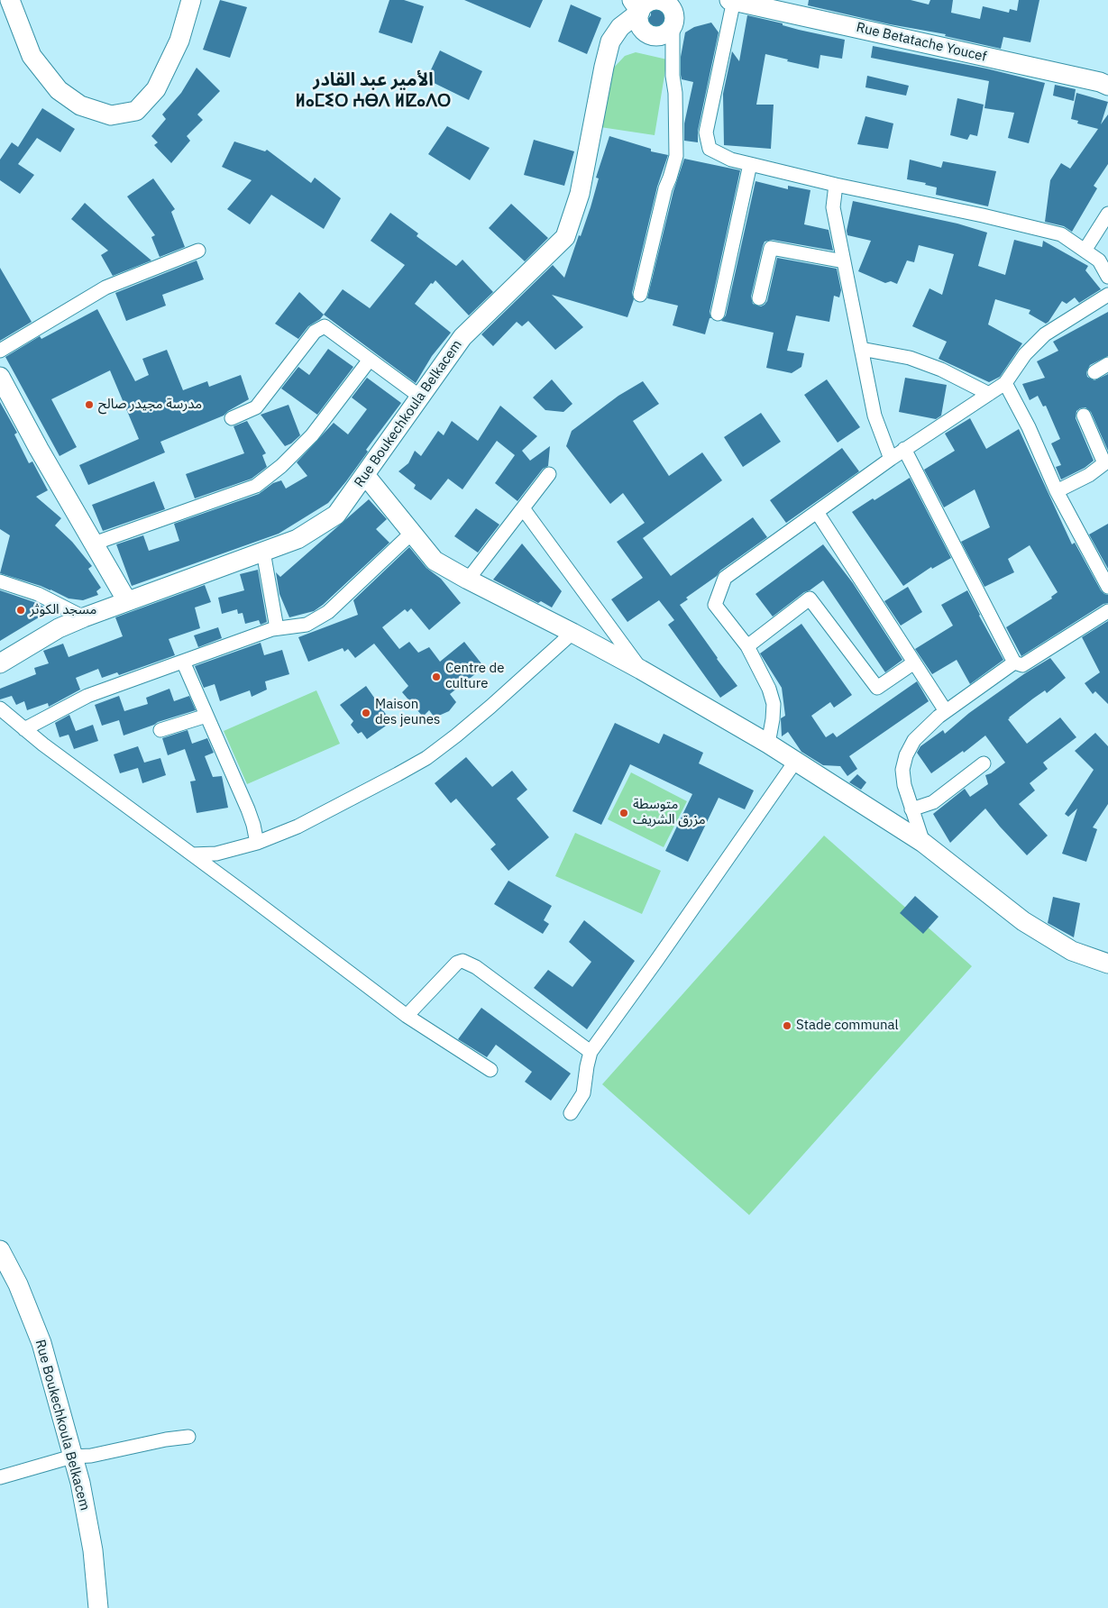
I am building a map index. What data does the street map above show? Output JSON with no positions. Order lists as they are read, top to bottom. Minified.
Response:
{"streets":{"street":["Rue Betatache Youcef","Rue Boukechkoula Belkacem"]},"districts":["الأمير عبد القادر ⵍⴰⵎⵉⵔ ⵄⴱⴷ ⵍⵇⴰⴷⵔ"],"places":["مدرسة مجيدر صالح","مسجد الكوثر","Centre de culture","Maison des jeunes","متوسطة مزرق الشريف","Stade communal"]}
